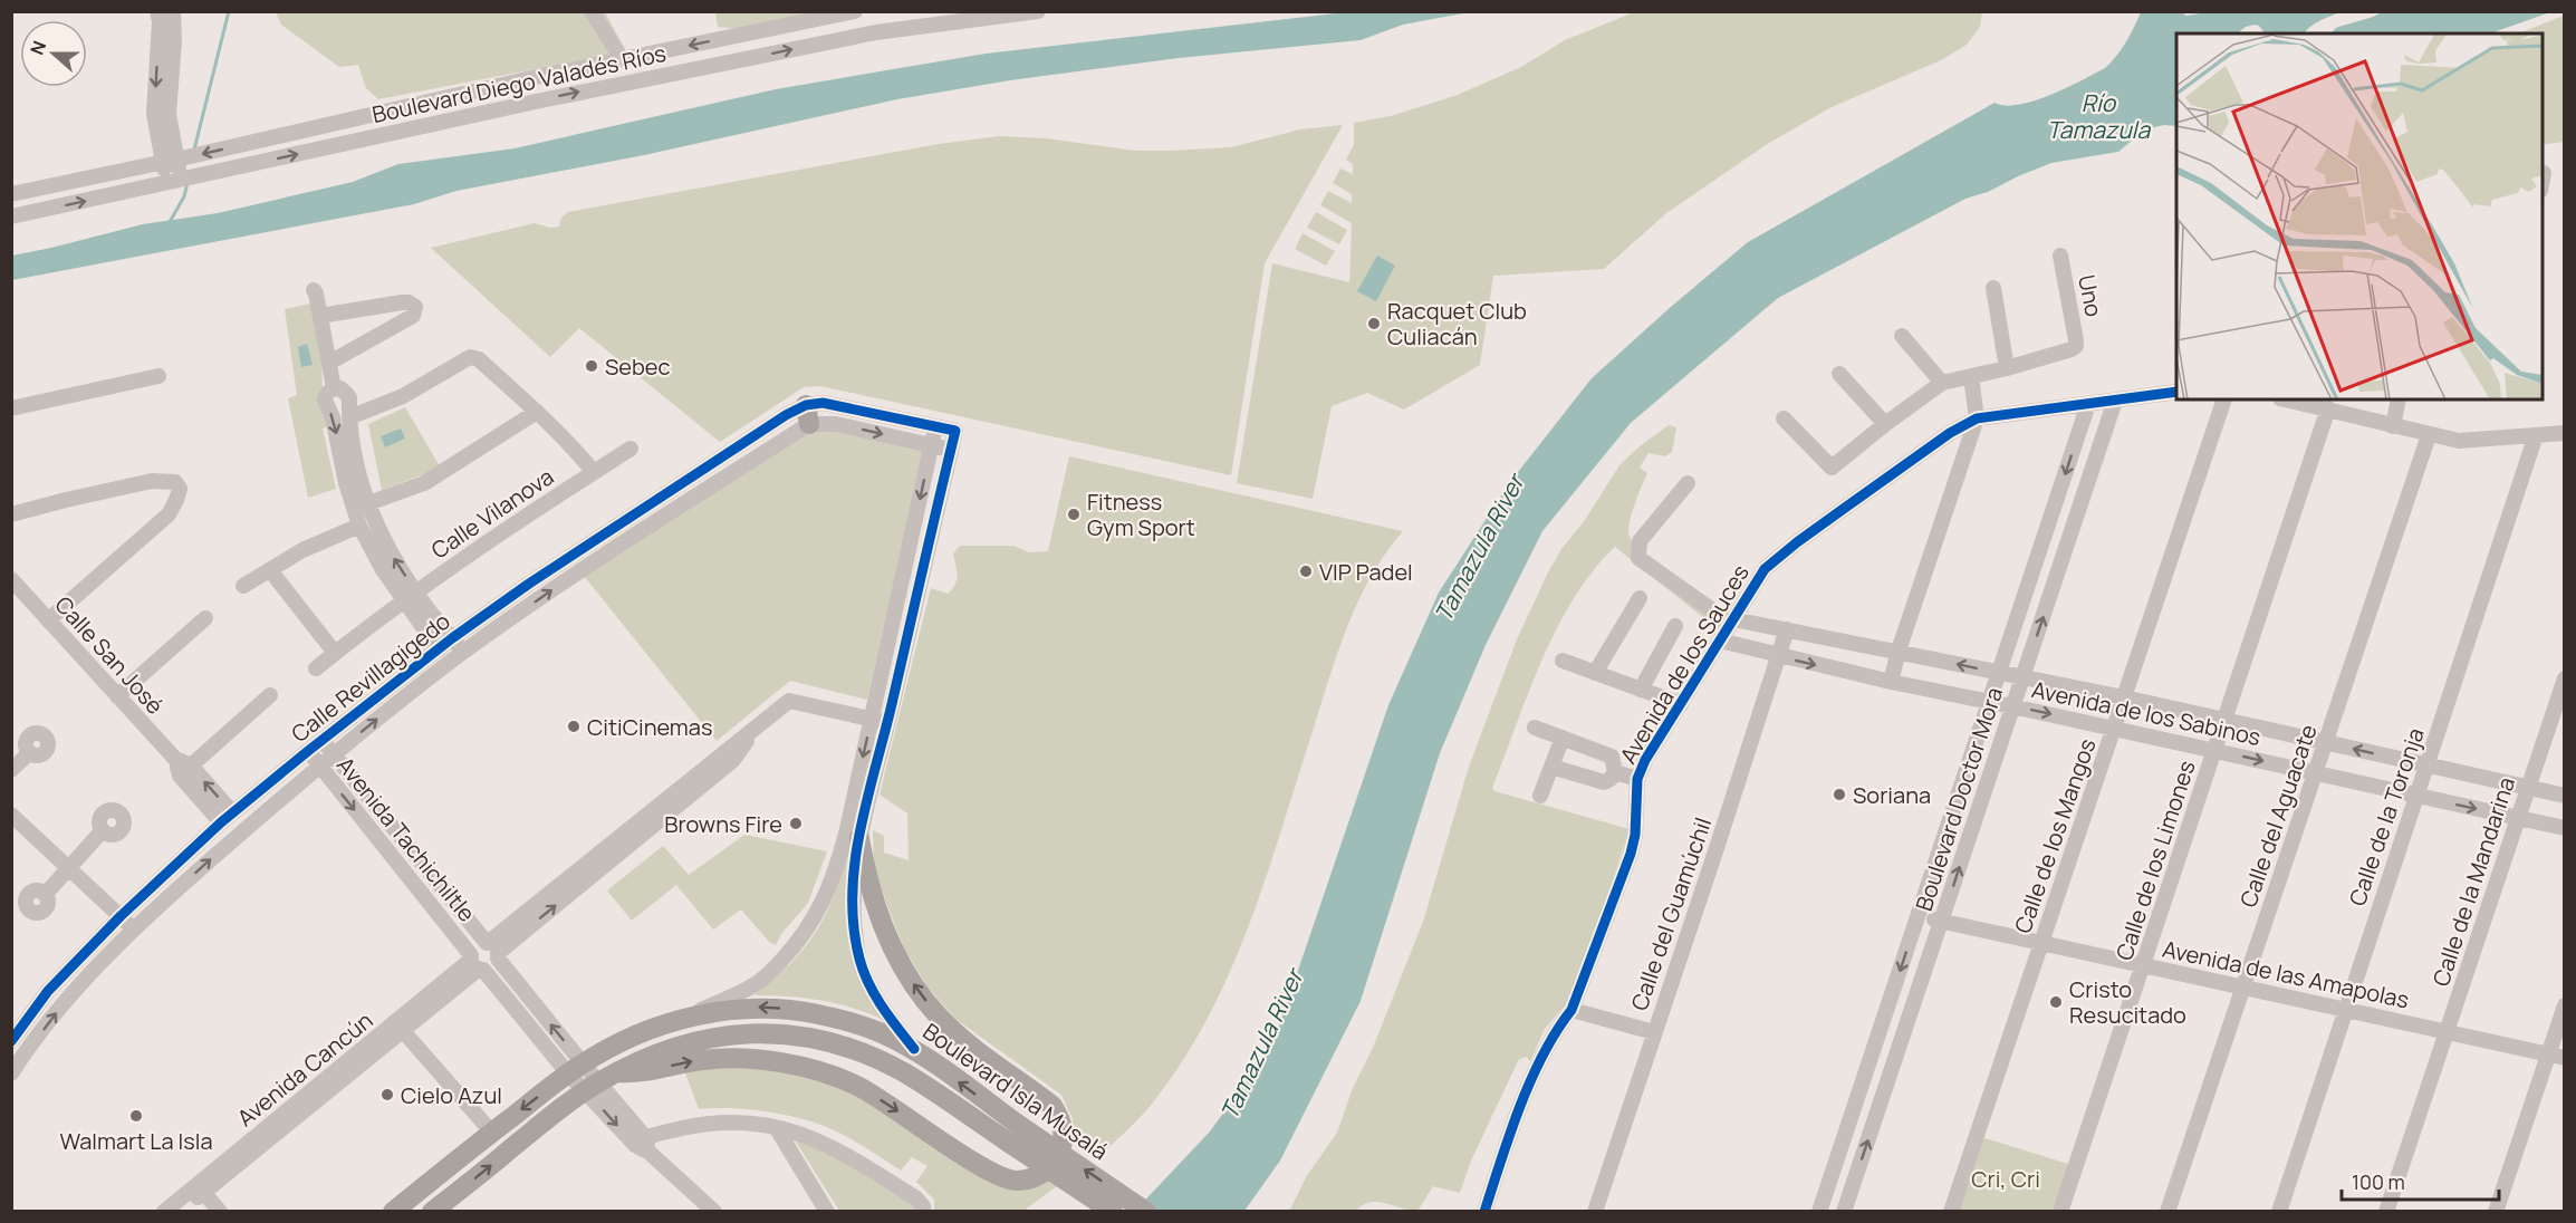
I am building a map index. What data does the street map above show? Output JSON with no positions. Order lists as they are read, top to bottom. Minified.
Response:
{"streets":{"main road":["Boulevard Isla Musalá"],"street":["Boulevard Diego Valadés Ríos","Uno","Calle Vilanova","Calle San José","Avenida de los Sauces","Calle Revillagigedo","Avenida de los Sabinos","Boulevard Doctor Mora","Calle del Aguacate","Calle de la Toronja","Calle de los Mangos","Avenida Tachichiltle","Calle de los Limones","Calle de la Mandarina","Calle del Guamúchil","Avenida de las Amapolas","Avenida Cancún"]},"crossings":[["Calle San José","Calle Revillagigedo"],["Avenida de los Sauces","Avenida de los Sabinos"],["Avenida de los Sauces","Boulevard Doctor Mora"],["Calle Revillagigedo","Avenida Tachichiltle"],["Avenida de los Sabinos","Boulevard Doctor Mora"],["Avenida de los Sabinos","Calle del Aguacate"],["Avenida de los Sabinos","Calle de la Toronja"],["Avenida de los Sabinos","Calle de los Mangos"],["Avenida de los Sabinos","Calle de los Limones"],["Avenida de los Sabinos","Calle de la Mandarina"],["Avenida de los Sabinos","Calle del Guamúchil"],["Boulevard Doctor Mora","Avenida de las Amapolas"],["Calle del Aguacate","Avenida de las Amapolas"],["Calle de la Toronja","Avenida de las Amapolas"],["Calle de los Mangos","Avenida de las Amapolas"],["Avenida Tachichiltle","Avenida Cancún"],["Avenida Tachichiltle","Boulevard Isla Musalá"],["Calle de los Limones","Avenida de las Amapolas"],["Calle de la Mandarina","Avenida de las Amapolas"]],"water":["Río Tamazula","Tamazula River"],"parks":["Cri, Cri"],"places":["Racquet Club Culiacán","Sebec","Fitness Gym Sport","VIP Padel","CitiCinemas","Soriana","Browns Fire","Cristo Resucitado","Cielo Azul","Walmart La Isla"],"scale_bar":"100 m","north":"left"}
